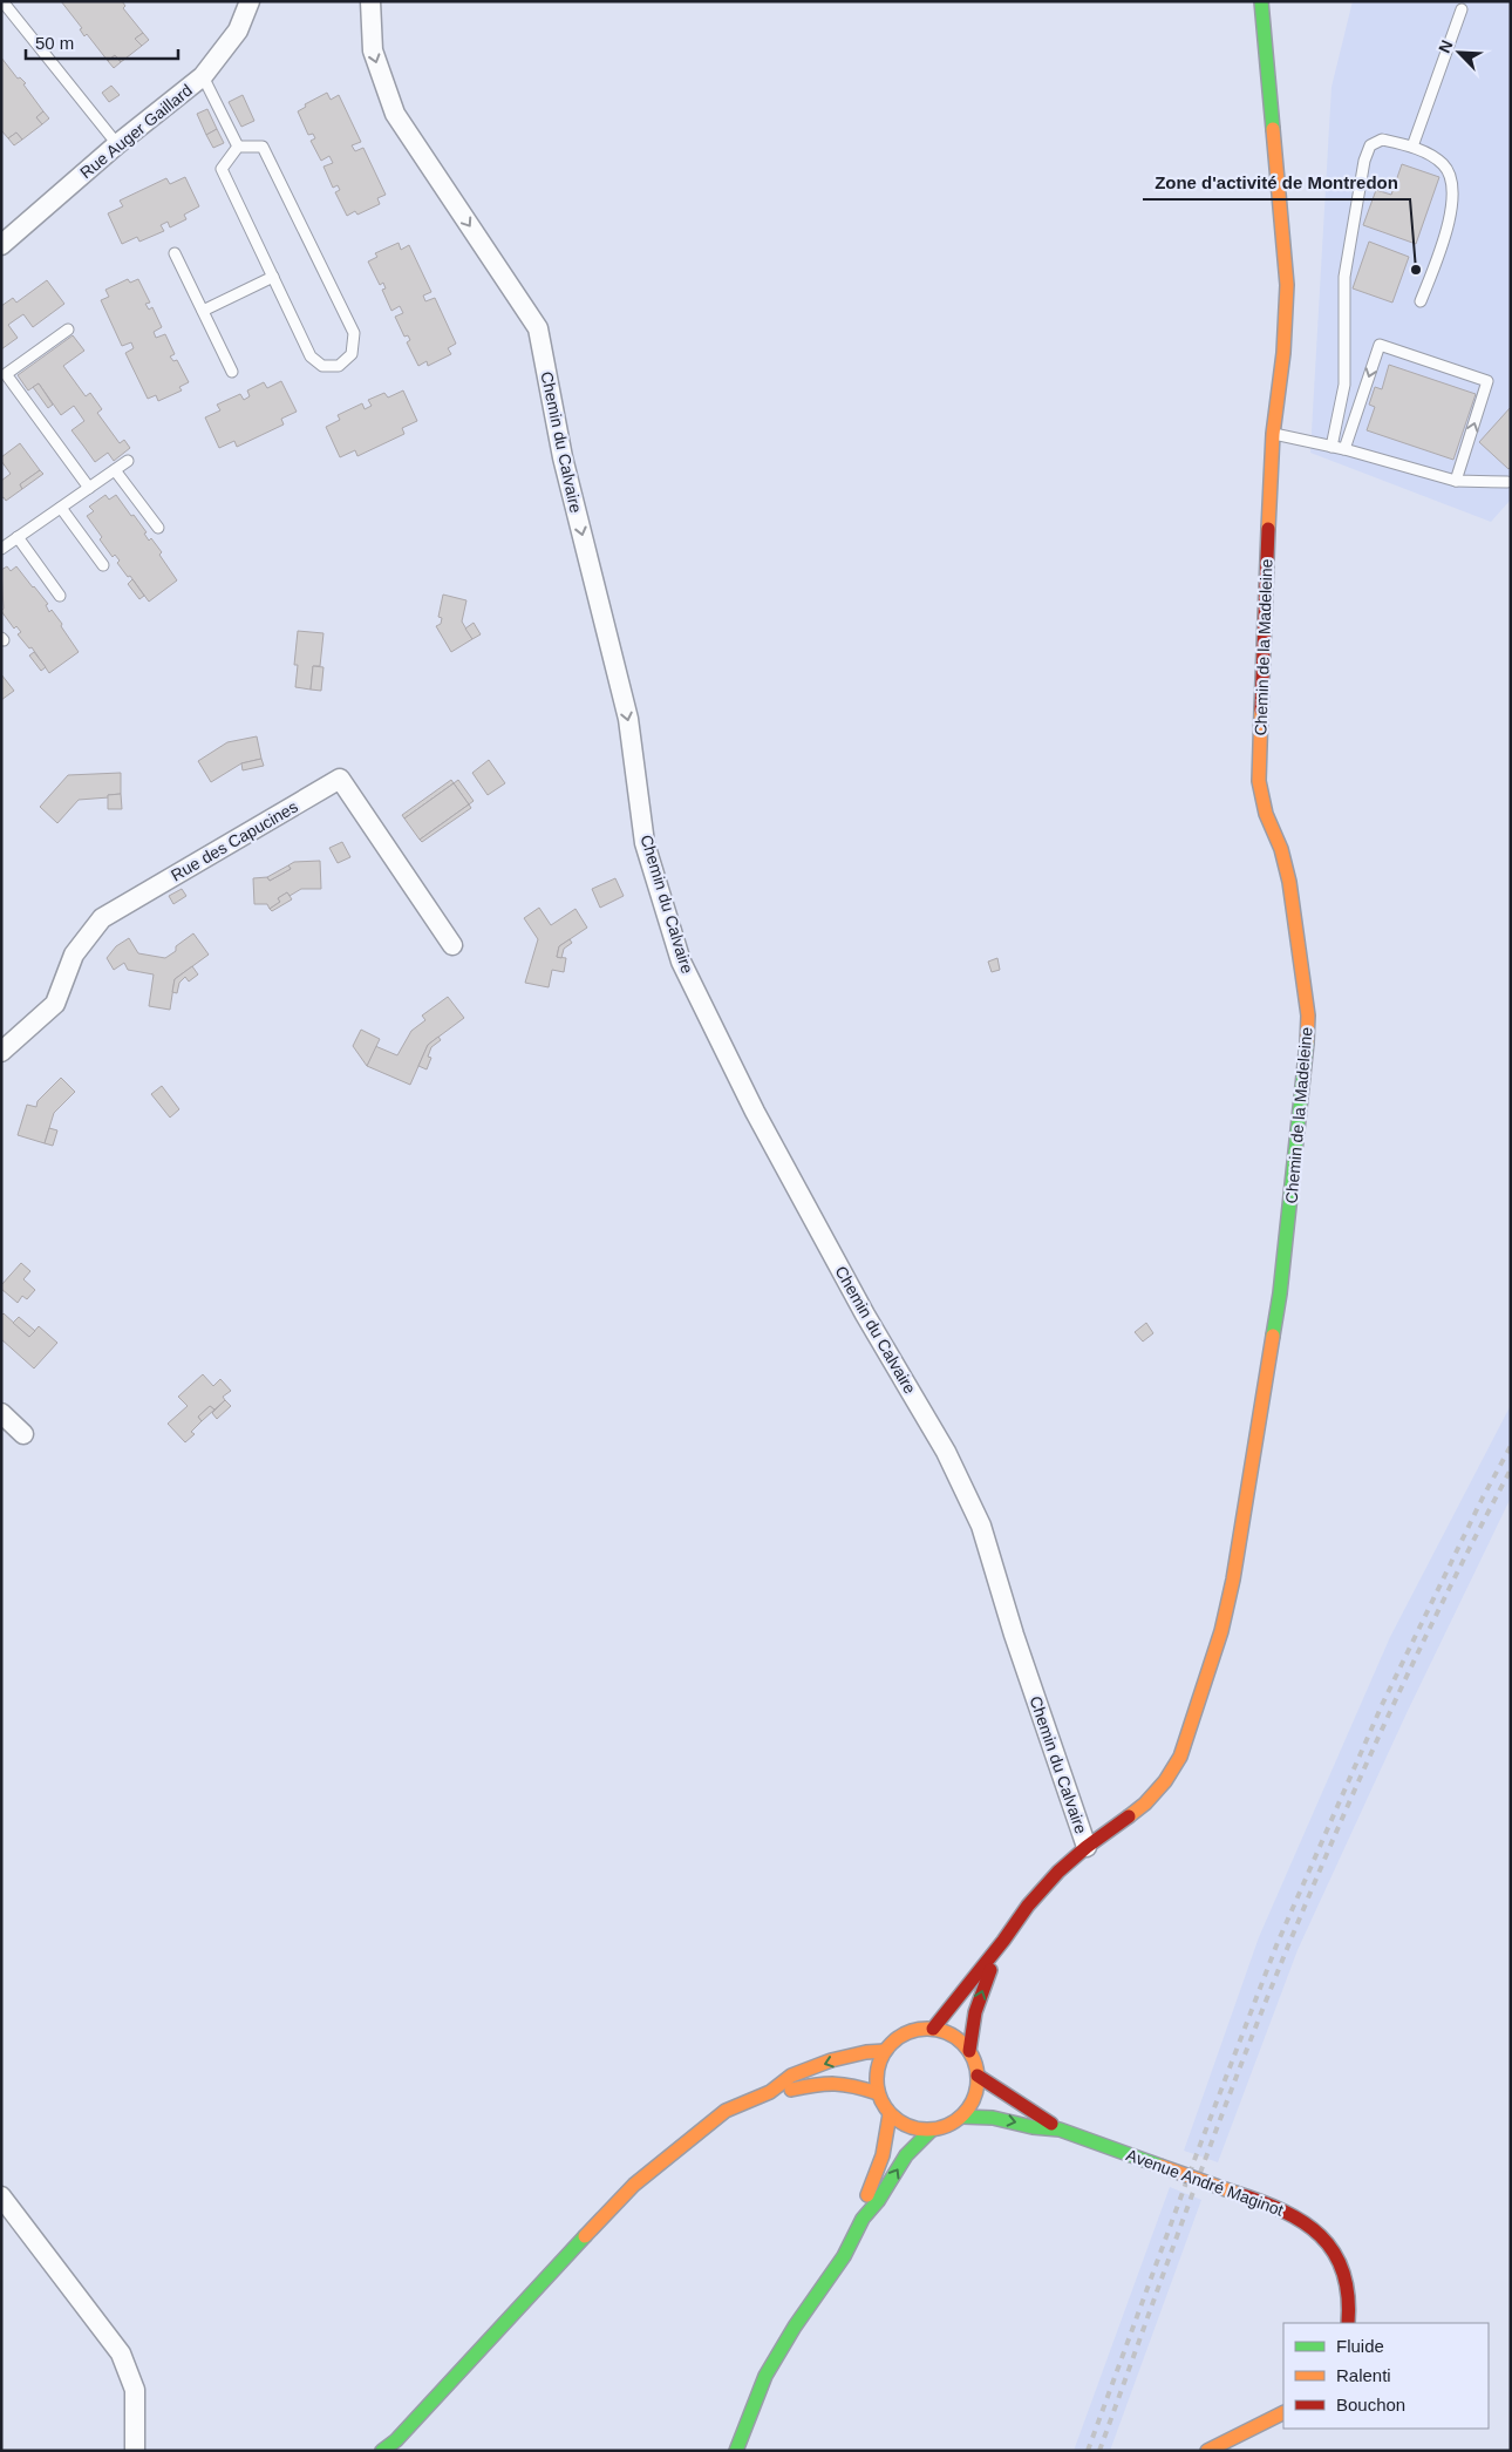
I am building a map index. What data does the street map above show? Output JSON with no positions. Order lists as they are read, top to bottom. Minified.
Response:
{"streets":{"street":["Rue Auger Gaillard","Chemin du Calvaire","Chemin de la Madeleine","Rue des Capucines","Avenue André Maginot"]},"crossings":[["Chemin du Calvaire","Chemin de la Madeleine"]],"one_way":["Chemin du Calvaire"],"places":["Zone d'activité de Montredon"],"legend":["Fluide","Ralenti","Bouchon"],"scale_bar":"50 m","north":"top left"}
